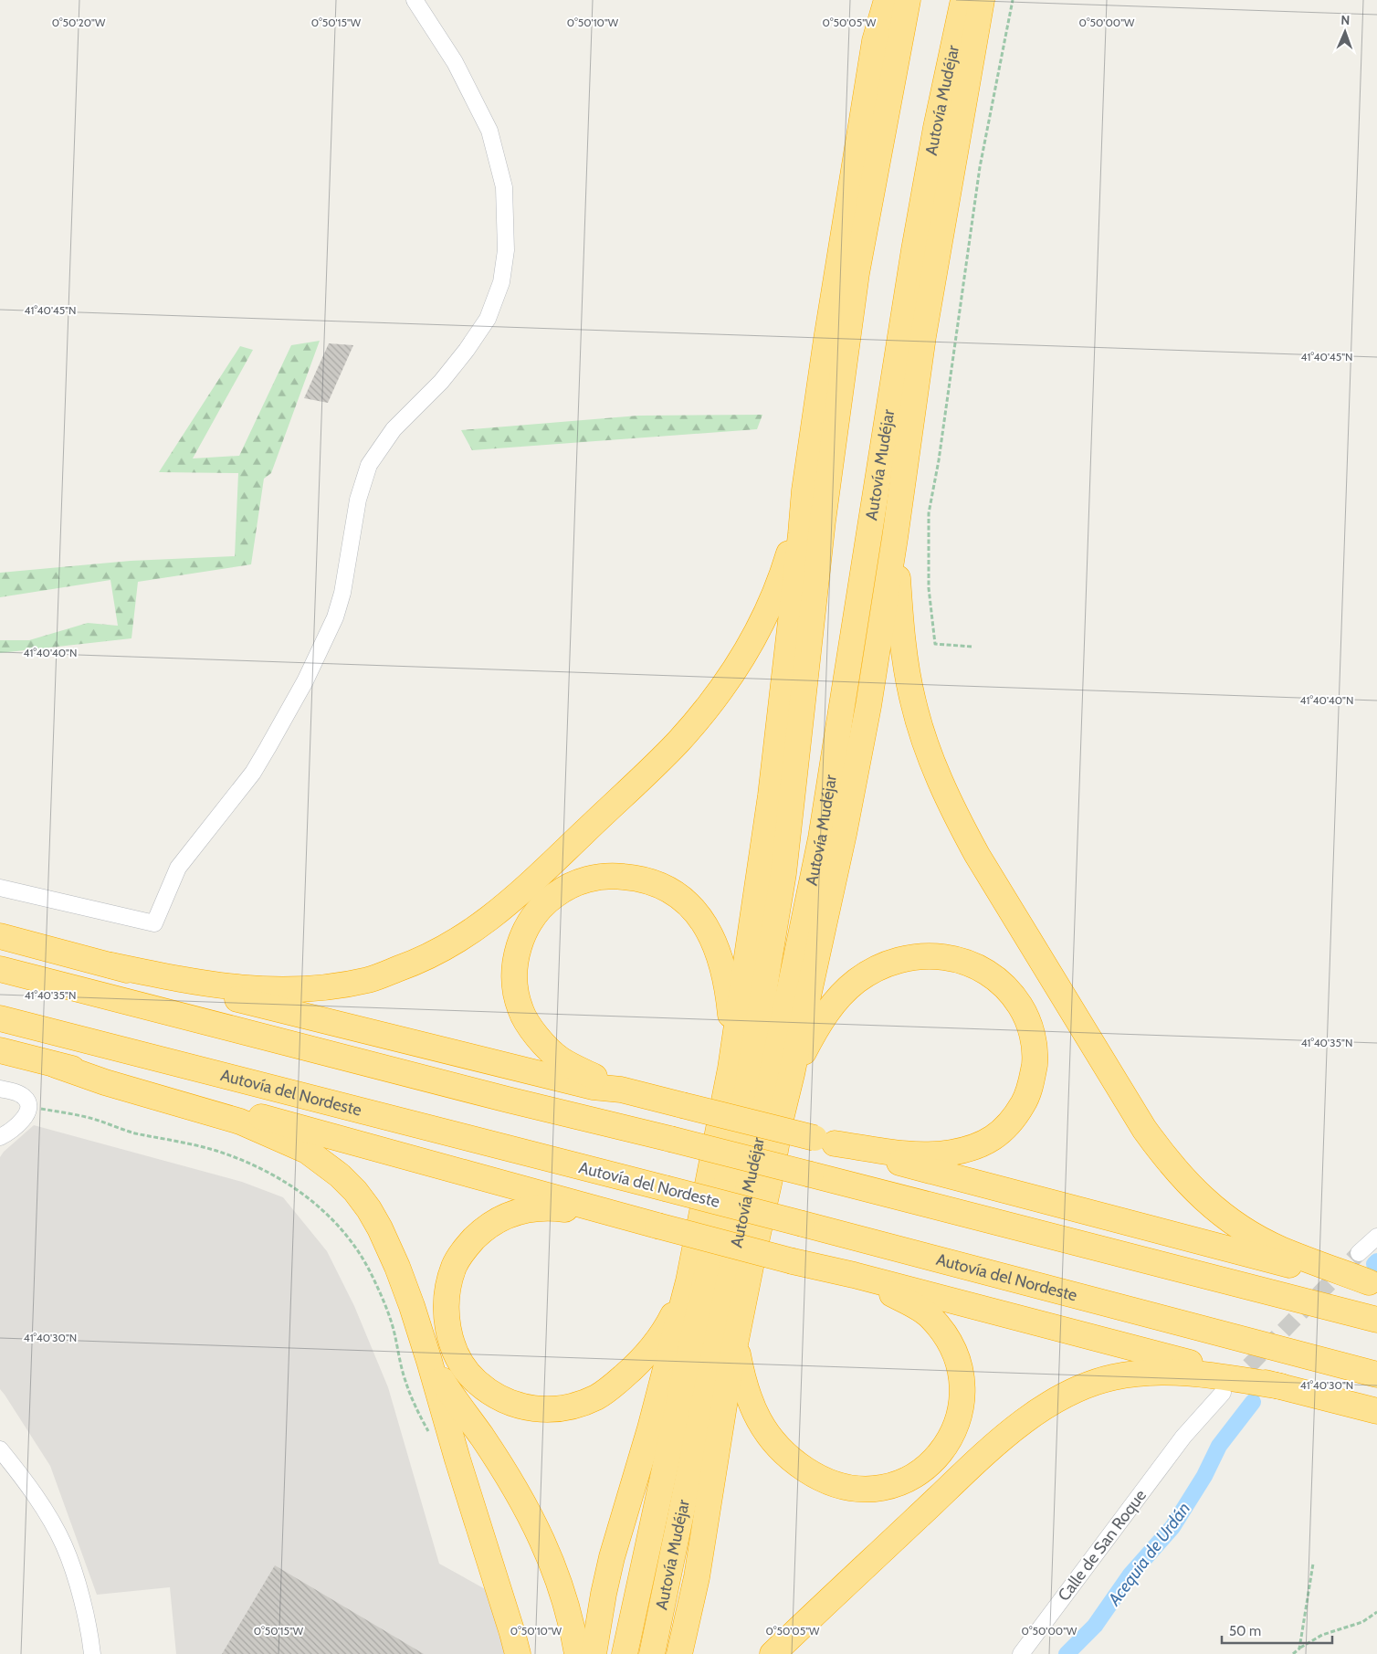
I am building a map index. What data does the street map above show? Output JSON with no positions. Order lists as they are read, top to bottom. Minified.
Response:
{"streets":{"highway":["Autovía Mudéjar","Autovía del Nordeste"],"street":["Calle de San Roque"]},"water":["Acequia de Urdán"],"scale_bar":"50 m","north":"top","coordinates":["0°50'20\"W","0°50'15\"W","0°50'10\"W","0°50'05\"W","0°50'00\"W","41°40'45\"N","41°40'40\"N","41°40'35\"N","41°40'30\"N"]}
